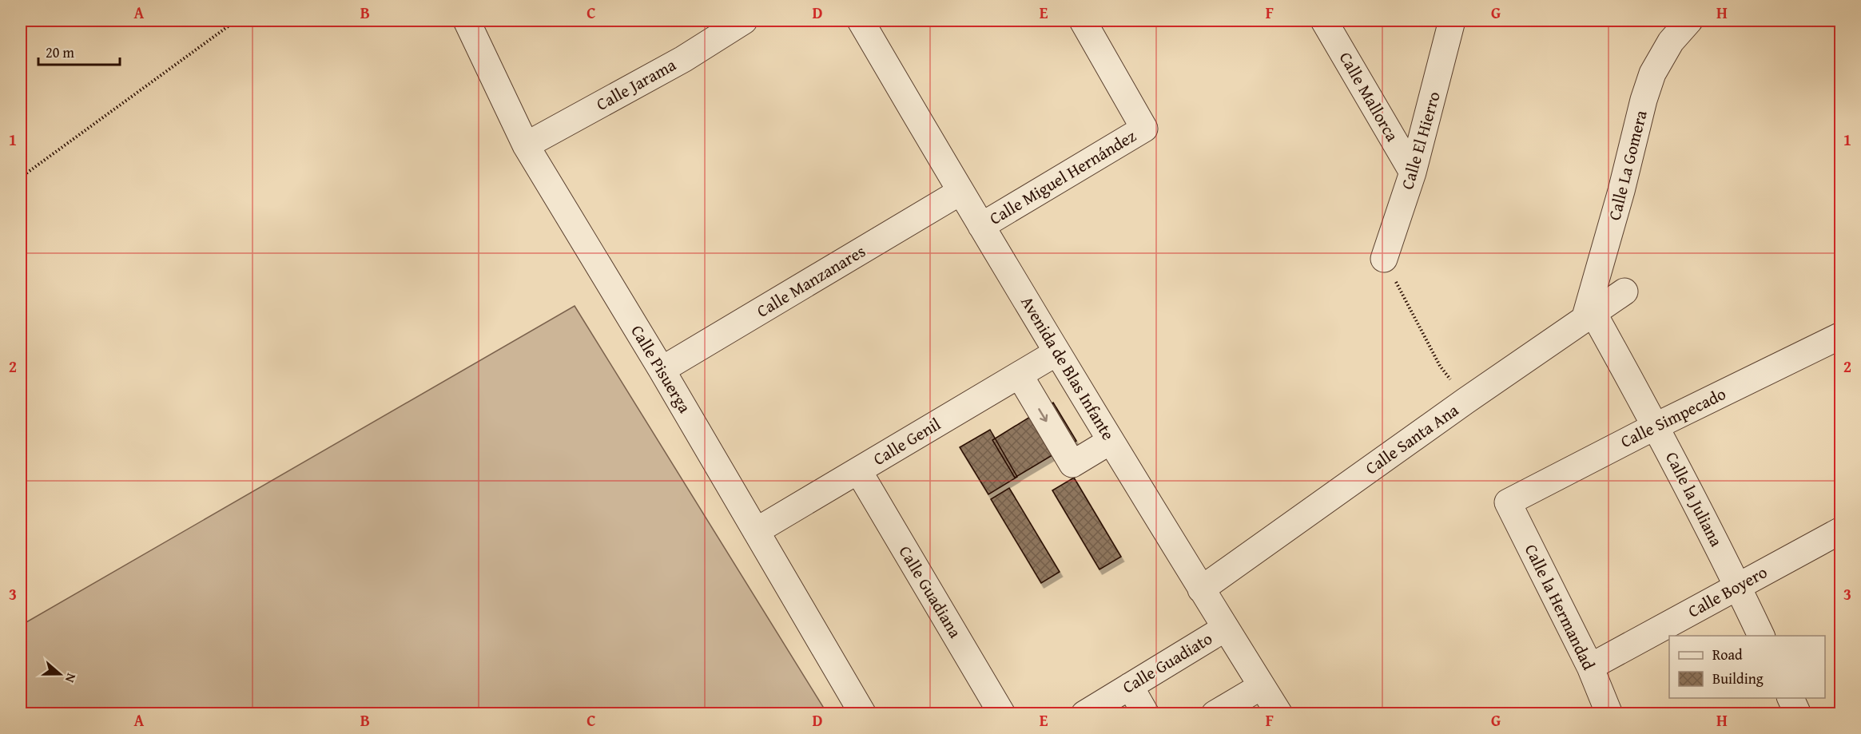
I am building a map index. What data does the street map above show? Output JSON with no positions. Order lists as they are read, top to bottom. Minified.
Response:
{"streets":{"street":["Calle Jarama","Calle Mallorca","Calle El Hierro","Calle La Gomera","Calle Miguel Hernández","Calle Manzanares","Avenida de Blas Infante","Calle Pisuerga","Calle Simpecado","Calle Santa Ana","Calle Genil","Calle la Juliana","Calle Guadiana","Calle Boyero","Calle la Hermandad","Calle Guadiato"]},"crossings":[["Calle Jarama","Calle Pisuerga"],["Calle Mallorca","Calle El Hierro"],["Calle La Gomera","Calle Santa Ana"],["Calle La Gomera","Calle la Juliana"],["Calle Miguel Hernández","Avenida de Blas Infante"],["Calle Manzanares","Avenida de Blas Infante"],["Calle Manzanares","Calle Pisuerga"],["Avenida de Blas Infante","Calle Santa Ana"],["Avenida de Blas Infante","Calle Genil"],["Avenida de Blas Infante","Calle Guadiato"],["Calle Pisuerga","Calle Genil"],["Calle Simpecado","Calle la Juliana"],["Calle Simpecado","Calle la Hermandad"],["Calle Santa Ana","Calle la Juliana"],["Calle Genil","Calle Guadiana"],["Calle la Juliana","Calle Boyero"],["Calle Boyero","Calle la Hermandad"]],"legend":["Road","Building"],"scale_bar":"20 m","north":"right","grid":{"columns":["A","B","C","D","E","F","G","H"],"rows":["1","2","3"]}}
